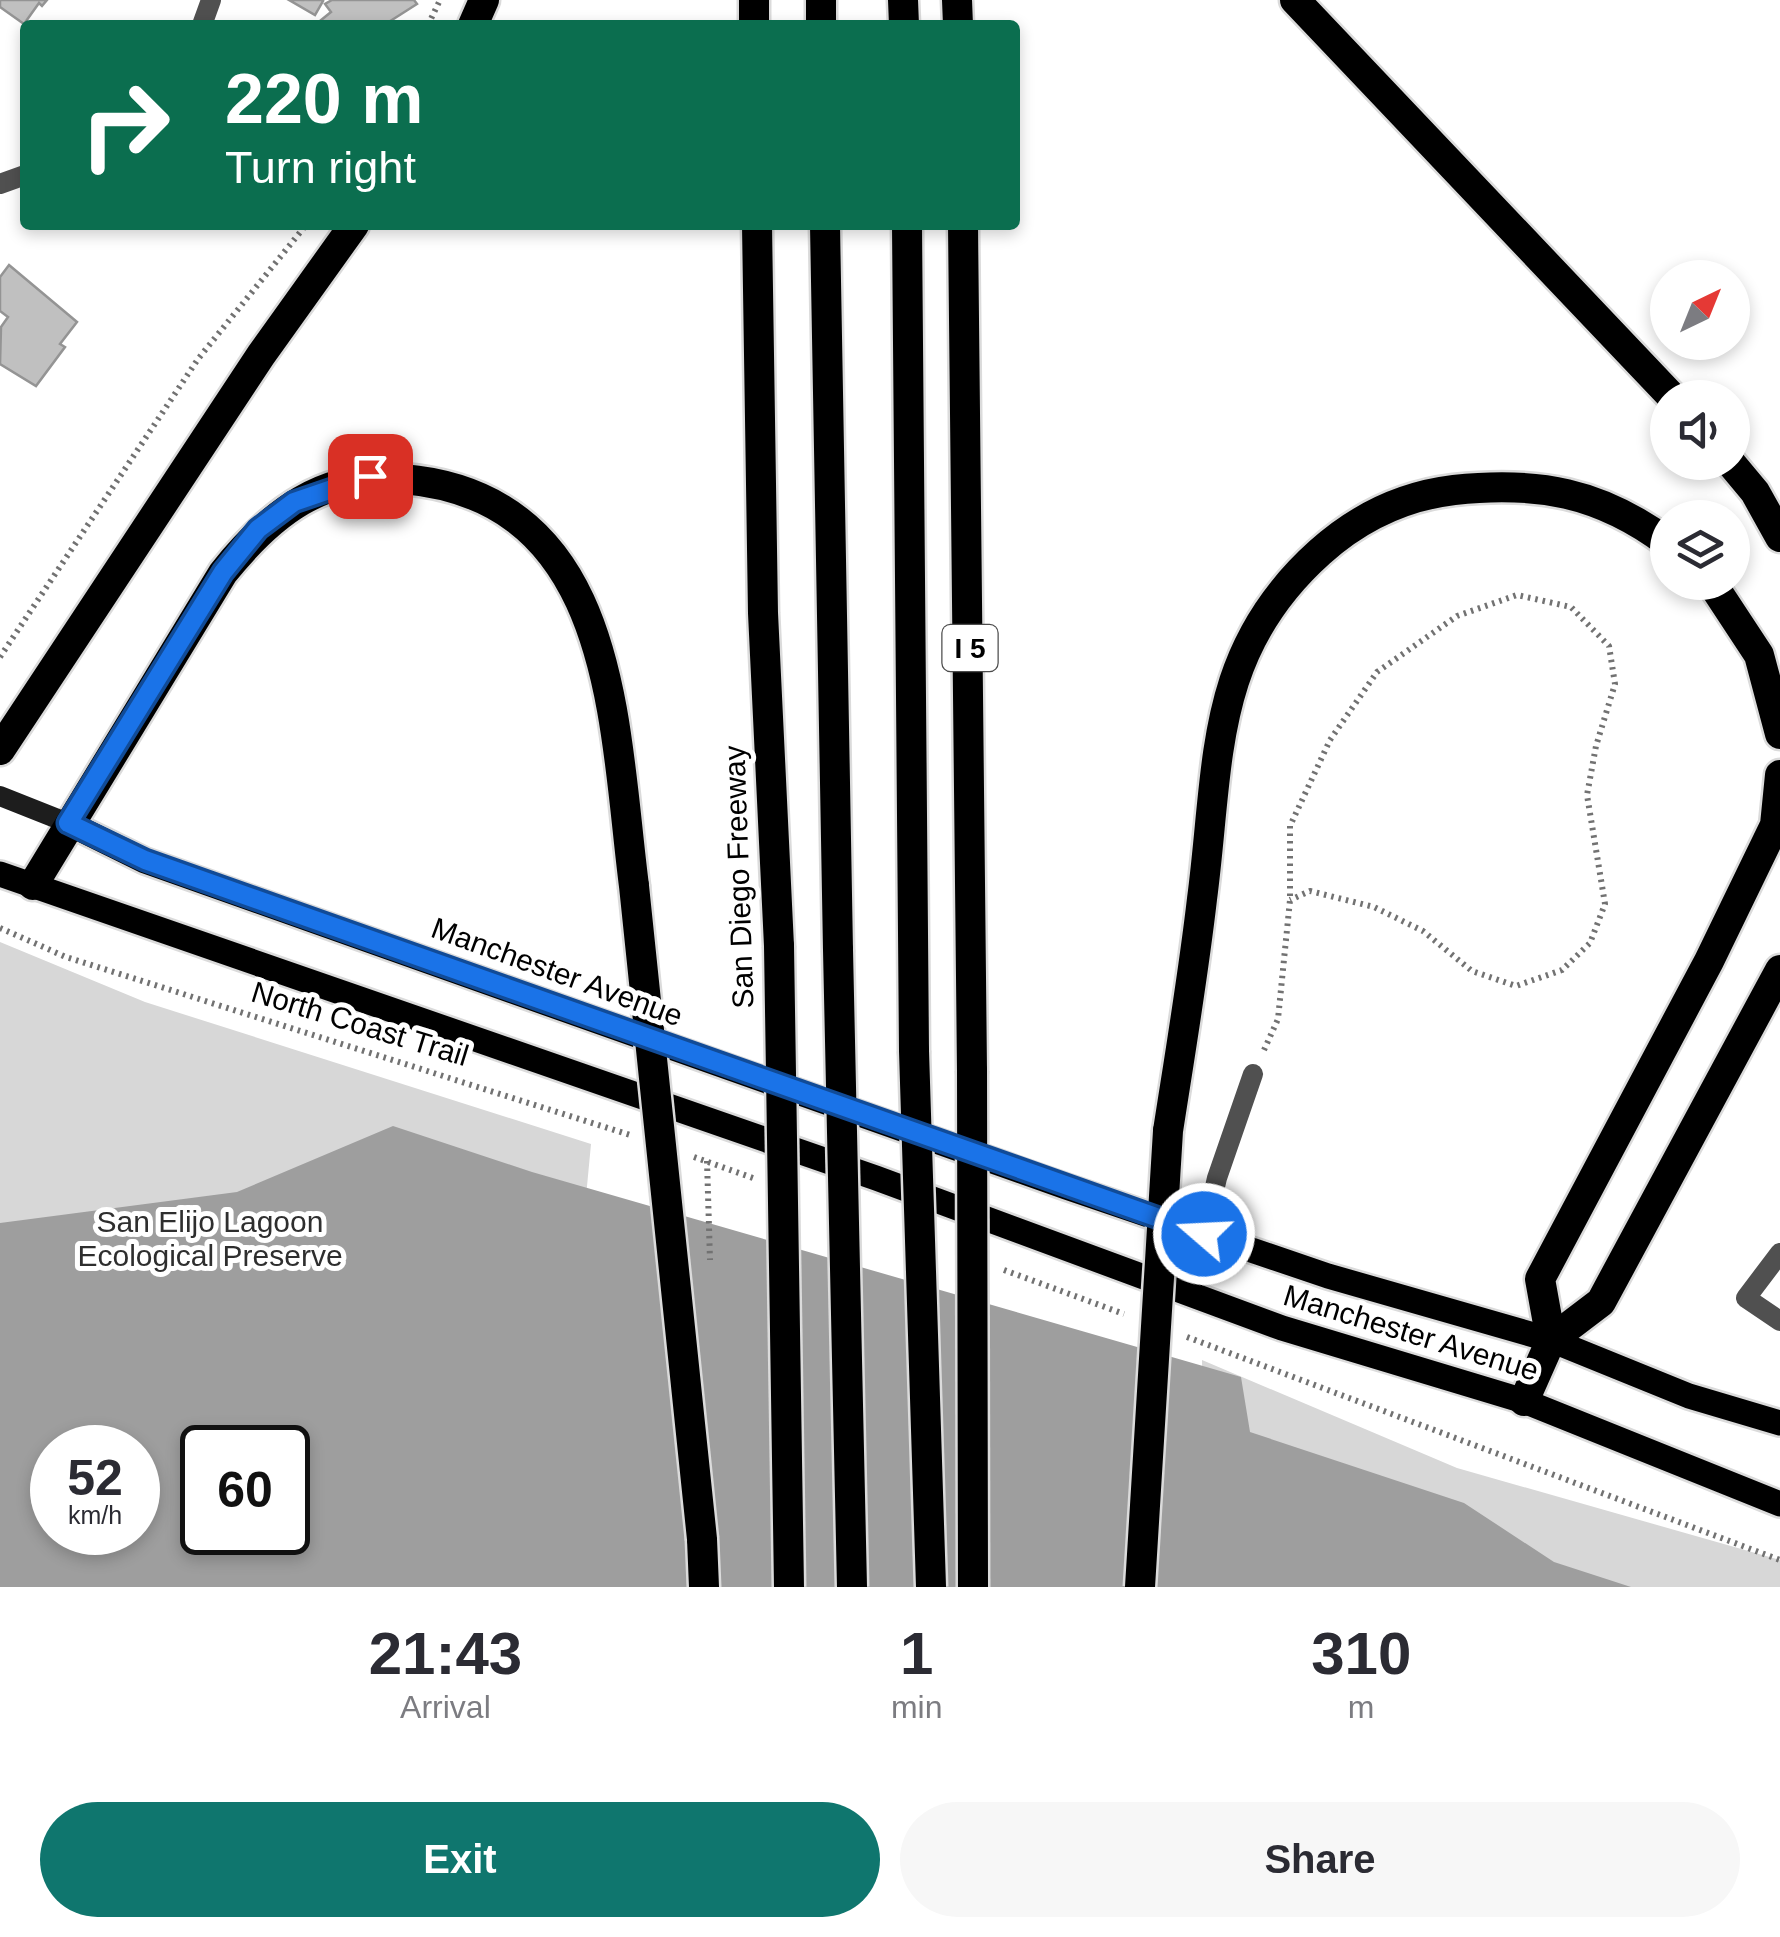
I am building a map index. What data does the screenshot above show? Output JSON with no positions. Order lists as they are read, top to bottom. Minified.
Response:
{"streets":{"highway":["I 5","San Diego Freeway"],"main road":["Manchester Avenue"],"path":["North Coast Trail"]},"parks":["San Elijo Lagoon Ecological Preserve"],"north":"top right","page":{"turn":["220 m","Turn right"],"speed":"52 km/h","limit":"60","eta":["21:43","Arrival","1","min","310","m"],"buttons":["Exit","Share"]}}
